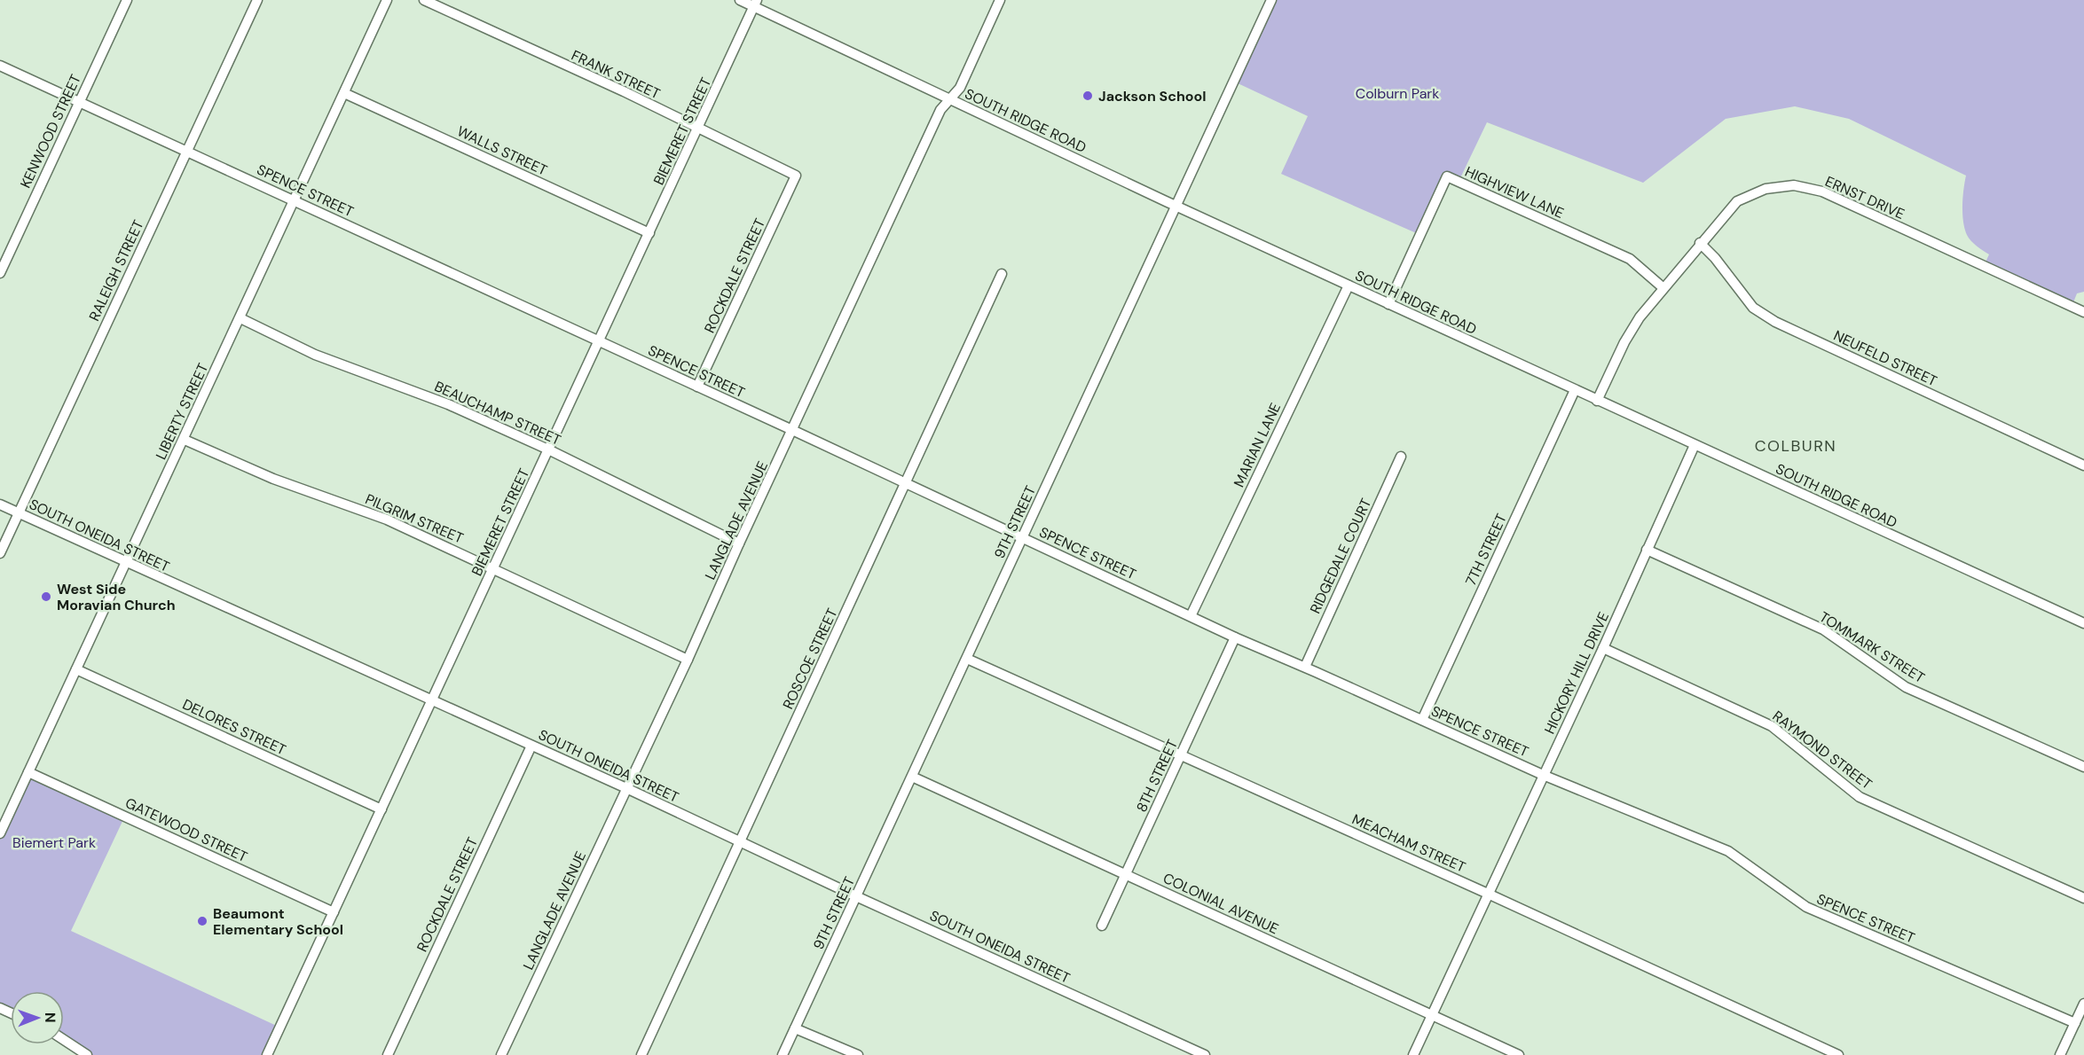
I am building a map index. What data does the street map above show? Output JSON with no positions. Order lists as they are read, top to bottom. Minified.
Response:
{"streets":{"street":["FRANK STREET","SOUTH RIDGE ROAD","KENWOOD STREET","BIEMERET STREET","WALLS STREET","SPENCE STREET","HIGHVIEW LANE","ERNST DRIVE","RALEIGH STREET","ROCKDALE STREET","NEUFELD STREET","LIBERTY STREET","BEAUCHAMP STREET","MARIAN LANE","PILGRIM STREET","LANGLADE AVENUE","9TH STREET","SOUTH ONEIDA STREET","7TH STREET","RIDGEDALE COURT","TOMMARK STREET","ROSCOE STREET","HICKORY HILL DRIVE","DELORES STREET","RAYMOND STREET","8TH STREET","GATEWOOD STREET","MEACHAM STREET","COLONIAL AVENUE"]},"crossings":[["FRANK STREET","BIEMERET STREET"],["FRANK STREET","ROCKDALE STREET"],["SOUTH RIDGE ROAD","BIEMERET STREET"],["SOUTH RIDGE ROAD","HIGHVIEW LANE"],["SOUTH RIDGE ROAD","ERNST DRIVE"],["SOUTH RIDGE ROAD","MARIAN LANE"],["SOUTH RIDGE ROAD","LANGLADE AVENUE"],["SOUTH RIDGE ROAD","9TH STREET"],["SOUTH RIDGE ROAD","7TH STREET"],["SOUTH RIDGE ROAD","HICKORY HILL DRIVE"],["KENWOOD STREET","SPENCE STREET"],["BIEMERET STREET","WALLS STREET"],["BIEMERET STREET","SPENCE STREET"],["BIEMERET STREET","BEAUCHAMP STREET"],["BIEMERET STREET","PILGRIM STREET"],["BIEMERET STREET","SOUTH ONEIDA STREET"],["BIEMERET STREET","DELORES STREET"],["BIEMERET STREET","GATEWOOD STREET"],["WALLS STREET","LIBERTY STREET"],["SPENCE STREET","RALEIGH STREET"],["SPENCE STREET","ROCKDALE STREET"],["SPENCE STREET","LIBERTY STREET"],["SPENCE STREET","MARIAN LANE"],["SPENCE STREET","LANGLADE AVENUE"],["SPENCE STREET","9TH STREET"],["SPENCE STREET","7TH STREET"],["SPENCE STREET","RIDGEDALE COURT"],["SPENCE STREET","ROSCOE STREET"],["SPENCE STREET","HICKORY HILL DRIVE"],["SPENCE STREET","8TH STREET"],["HIGHVIEW LANE","ERNST DRIVE"],["ERNST DRIVE","NEUFELD STREET"],["RALEIGH STREET","SOUTH ONEIDA STREET"],["ROCKDALE STREET","SOUTH ONEIDA STREET"],["LIBERTY STREET","BEAUCHAMP STREET"],["LIBERTY STREET","PILGRIM STREET"],["LIBERTY STREET","SOUTH ONEIDA STREET"],["LIBERTY STREET","DELORES STREET"],["LIBERTY STREET","GATEWOOD STREET"],["BEAUCHAMP STREET","LANGLADE AVENUE"],["PILGRIM STREET","LANGLADE AVENUE"],["LANGLADE AVENUE","SOUTH ONEIDA STREET"],["9TH STREET","SOUTH ONEIDA STREET"],["9TH STREET","MEACHAM STREET"],["9TH STREET","COLONIAL AVENUE"],["SOUTH ONEIDA STREET","ROSCOE STREET"],["TOMMARK STREET","HICKORY HILL DRIVE"],["HICKORY HILL DRIVE","RAYMOND STREET"],["HICKORY HILL DRIVE","MEACHAM STREET"],["HICKORY HILL DRIVE","COLONIAL AVENUE"],["8TH STREET","MEACHAM STREET"],["8TH STREET","COLONIAL AVENUE"]],"districts":["COLBURN"],"parks":["Colburn Park","Biemert Park"],"places":["Jackson School","West Side Moravian Church","Beaumont Elementary School"],"north":"right"}
